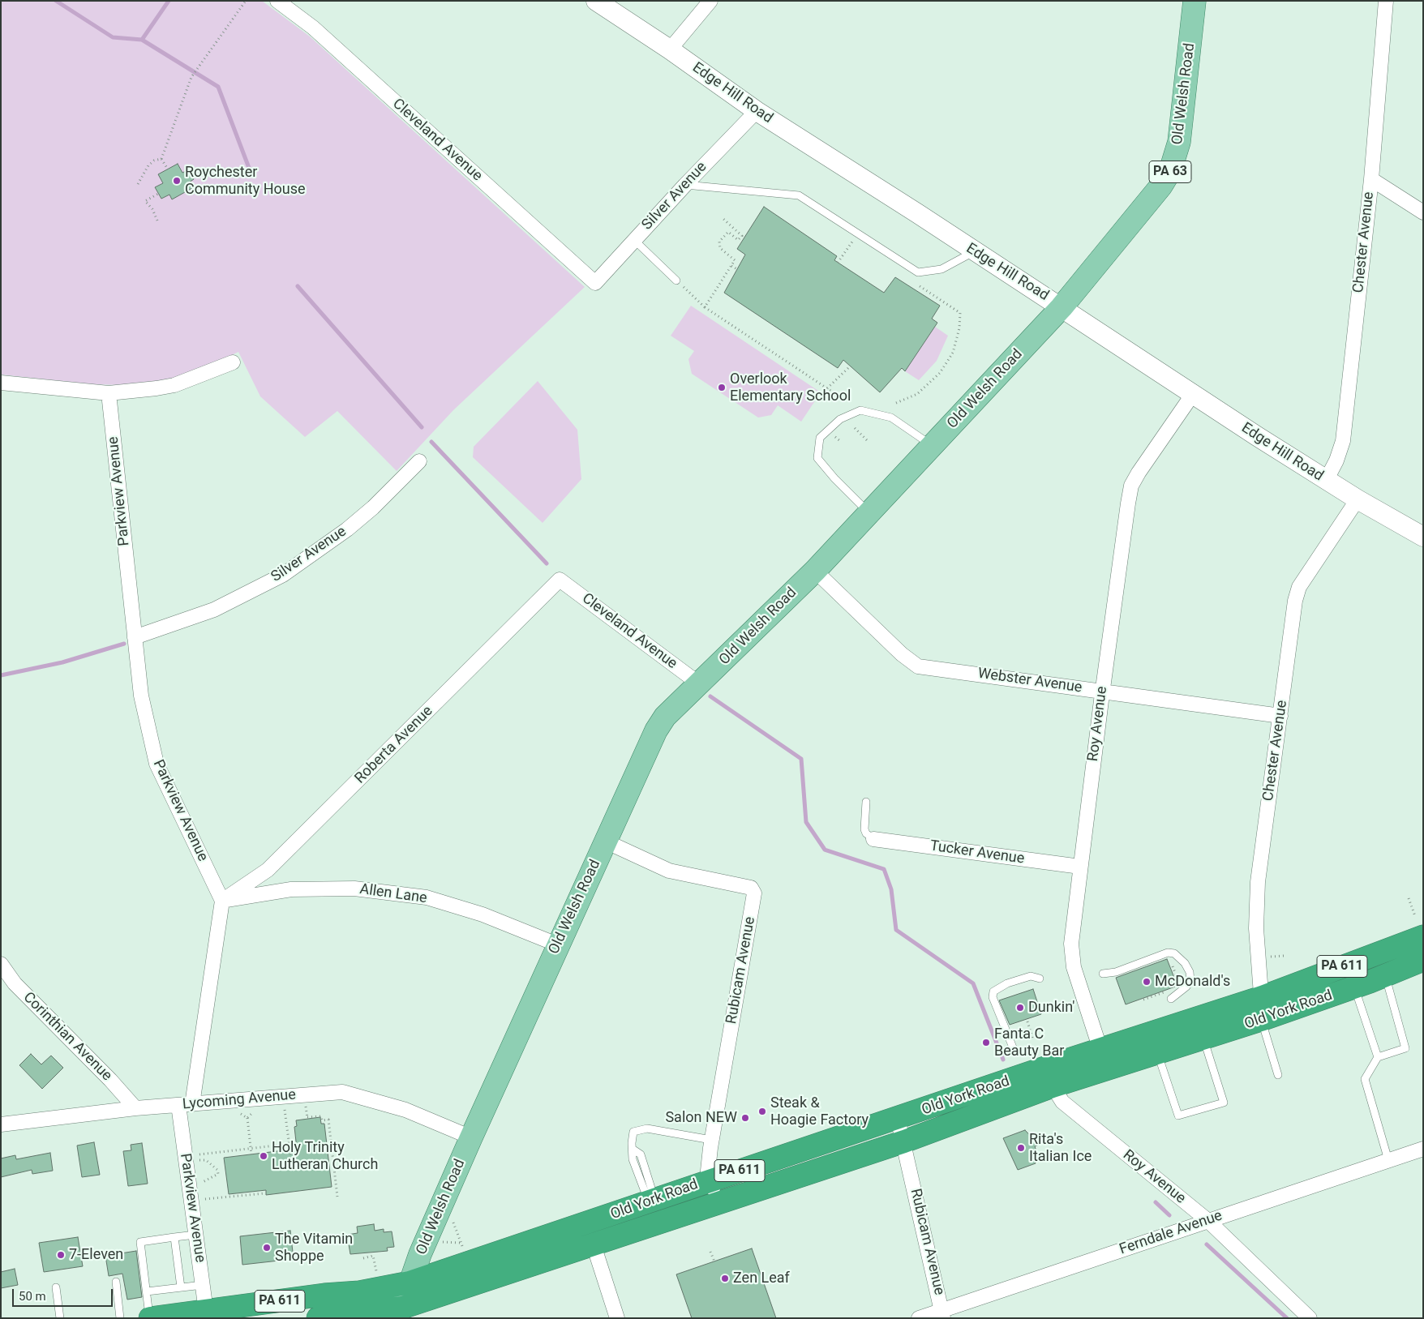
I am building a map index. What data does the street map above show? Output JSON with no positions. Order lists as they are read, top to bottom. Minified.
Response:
{"streets":{"highway":["PA 611","Old York Road"],"main road":["Edge Hill Road","Old Welsh Road","PA 63"],"street":["Cleveland Avenue","Silver Avenue","Chester Avenue","Parkview Avenue","Webster Avenue","Roy Avenue","Roberta Avenue","Tucker Avenue","Allen Lane","Rubicam Avenue","Corinthian Avenue","Lycoming Avenue","Ferndale Avenue"]},"crossings":[["Edge Hill Road","Old Welsh Road"],["Edge Hill Road","Silver Avenue"],["Edge Hill Road","Chester Avenue"],["Edge Hill Road","Roy Avenue"],["Old Welsh Road","Cleveland Avenue"],["Old Welsh Road","Webster Avenue"],["Old Welsh Road","Allen Lane"],["Old Welsh Road","Rubicam Avenue"],["Old Welsh Road","Old York Road"],["Old Welsh Road","Lycoming Avenue"],["Cleveland Avenue","Silver Avenue"],["Cleveland Avenue","Roberta Avenue"],["Silver Avenue","Parkview Avenue"],["Chester Avenue","Webster Avenue"],["Chester Avenue","Old York Road"],["Parkview Avenue","Roberta Avenue"],["Parkview Avenue","Allen Lane"],["Parkview Avenue","Old York Road"],["Parkview Avenue","Lycoming Avenue"],["Webster Avenue","Roy Avenue"],["Roy Avenue","Tucker Avenue"],["Roy Avenue","Old York Road"],["Roy Avenue","Ferndale Avenue"],["Roberta Avenue","Allen Lane"],["Rubicam Avenue","Old York Road"],["Rubicam Avenue","Ferndale Avenue"],["Corinthian Avenue","Lycoming Avenue"]],"places":["Roychester Community House","Overlook Elementary School","McDonald's","Dunkin'","Fanta C Beauty Bar","Steak & Hoagie Factory","Salon NEW","Rita's Italian Ice","Holy Trinity Lutheran Church","The Vitamin Shoppe","7-Eleven","Zen Leaf"],"scale_bar":"50 m"}
